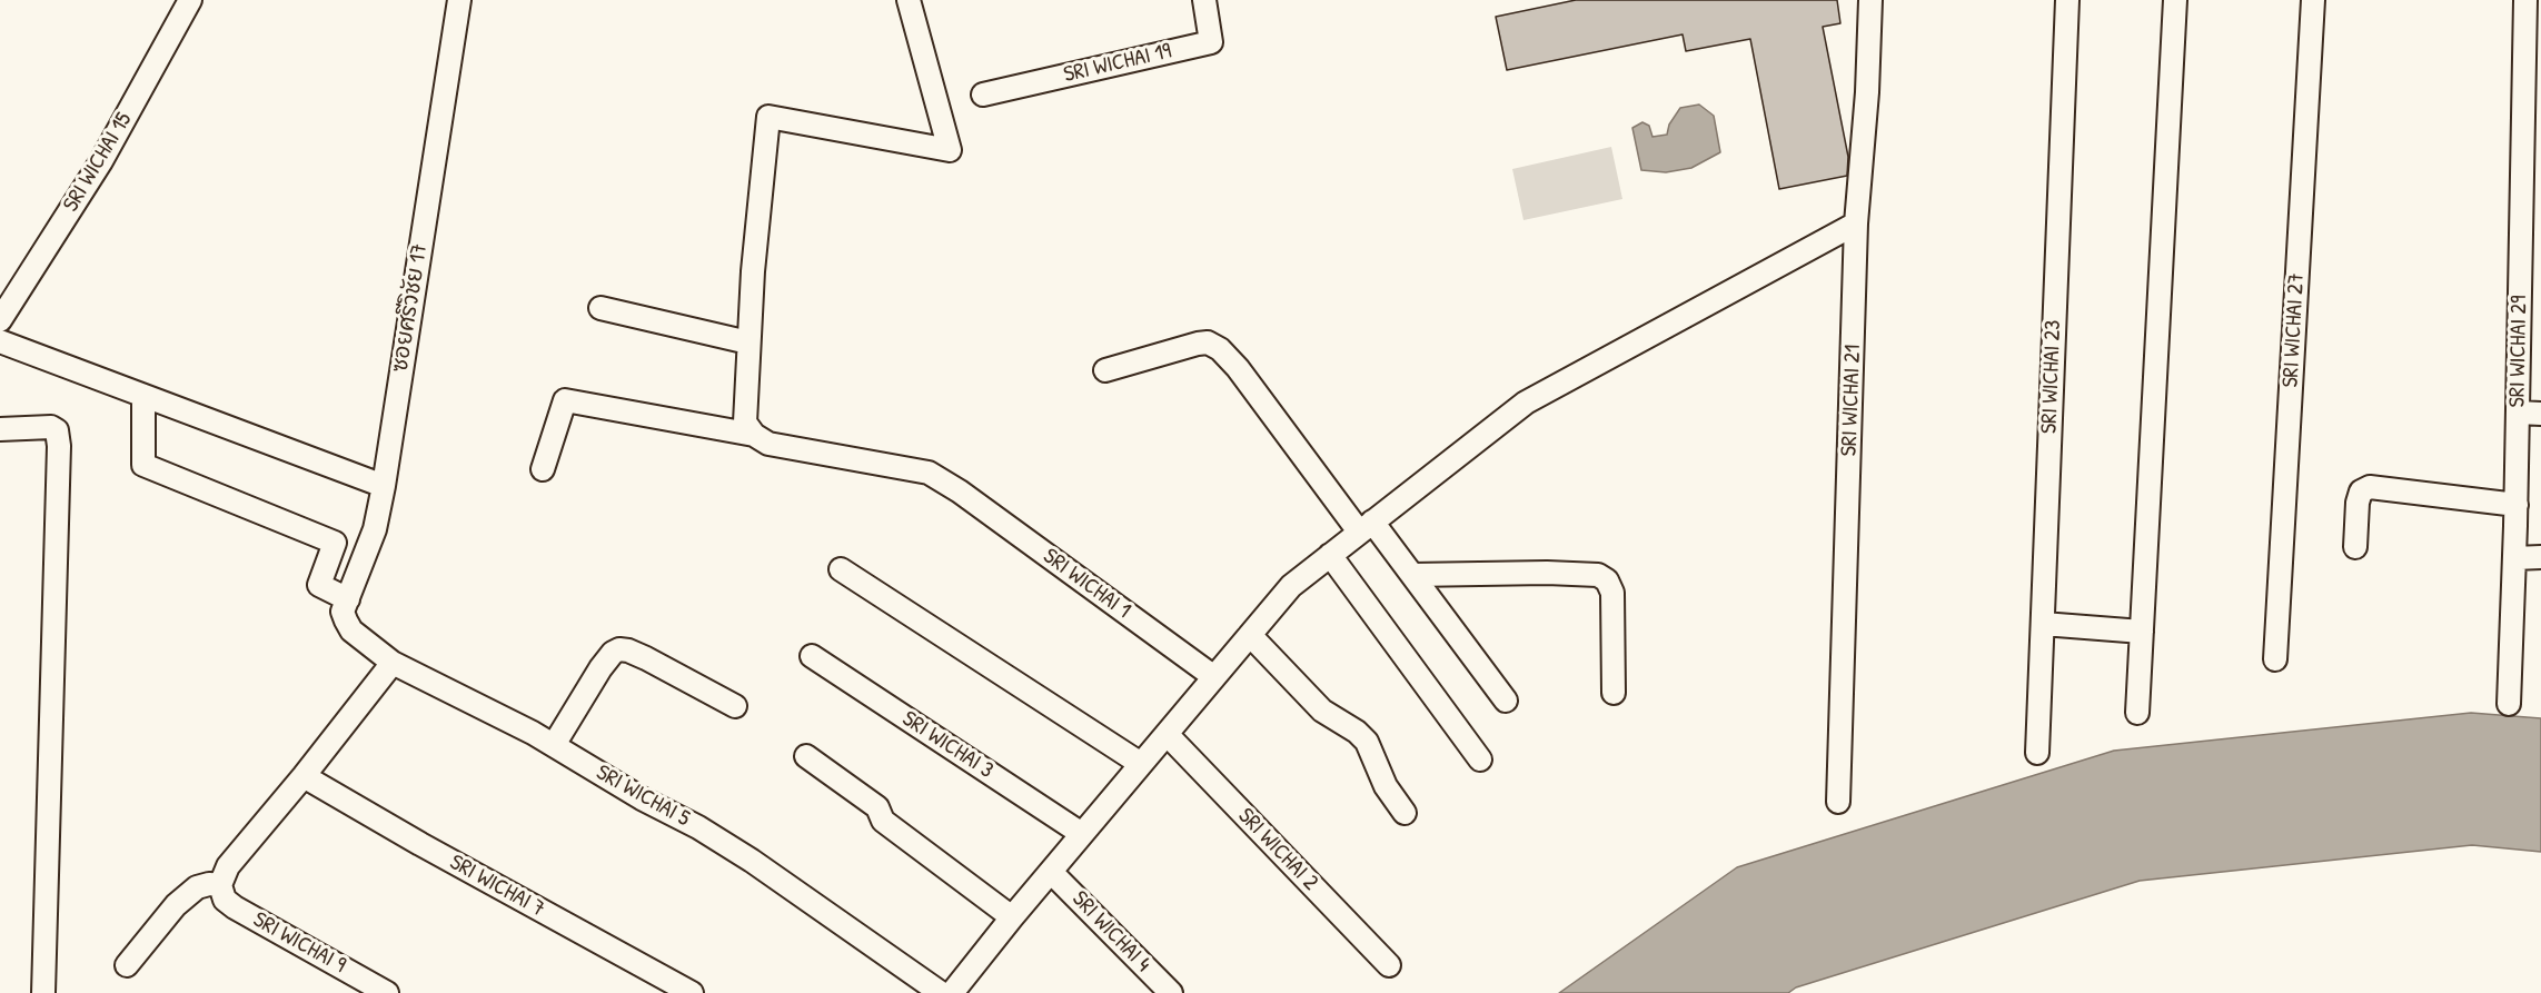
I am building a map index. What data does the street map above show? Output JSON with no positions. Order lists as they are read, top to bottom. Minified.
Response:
{"streets":{"street":["SRI WICHAI 19","SRI WICHAI 15","ซอยศรีวิชัย 17","SRI WICHAI 27","SRI WICHAI 29","SRI WICHAI 23","SRI WICHAI 21","SRI WICHAI 1","SRI WICHAI 3","SRI WICHAI 5","SRI WICHAI 2","SRI WICHAI 7","SRI WICHAI 4","SRI WICHAI 9"]},"crossings":[["ซอยศรีวิชัย 17","SRI WICHAI 5"]]}
